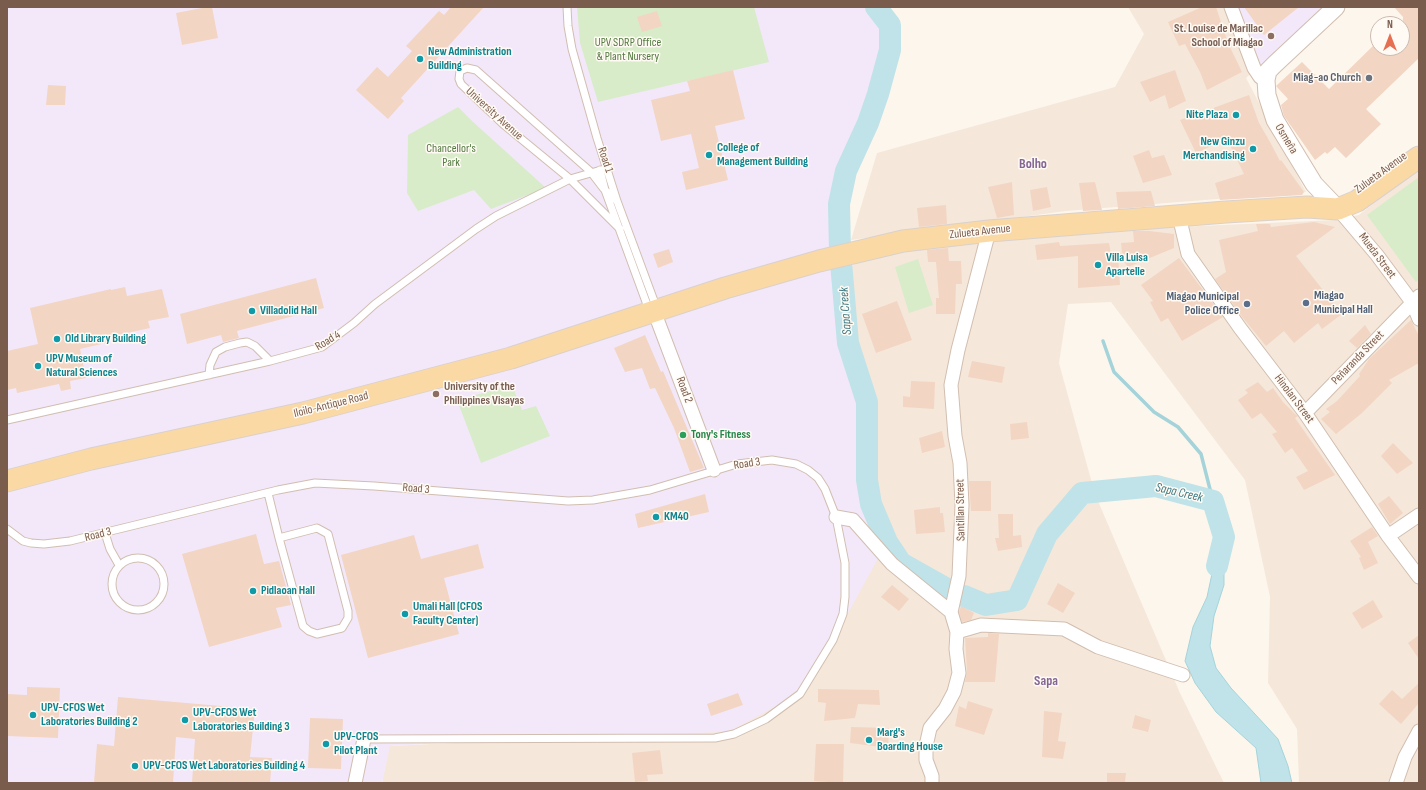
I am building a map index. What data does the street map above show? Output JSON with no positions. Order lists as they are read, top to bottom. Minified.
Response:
{"streets":{"main road":["Zulueta Avenue","Iloilo-Antique Road"],"street":["Osmeña","Mueda Street","Peñaranda Street","Road 2","Hinolan Street","Santillan Street"],"lane":["University Avenue","Road 1","Road 4","Road 3"]},"crossings":[["University Avenue","Road 1"],["University Avenue","Road 4"],["Osmeña","Zulueta Avenue"],["Osmeña","Mueda Street"],["Road 1","Zulueta Avenue"],["Road 1","Road 4"],["Road 1","Road 2"],["Road 1","Iloilo-Antique Road"],["Zulueta Avenue","Mueda Street"],["Zulueta Avenue","Road 2"],["Zulueta Avenue","Hinolan Street"],["Zulueta Avenue","Iloilo-Antique Road"],["Zulueta Avenue","Santillan Street"],["Mueda Street","Peñaranda Street"],["Peñaranda Street","Hinolan Street"],["Road 2","Iloilo-Antique Road"],["Road 2","Road 3"]],"districts":["Bolho","Sapa"],"water":["Sapa Creek"],"parks":["UPV SDRP Office & Plant Nursery","Chancellor's Park"],"places":["St. Louise de Marillac School of Miagao","New Administration Building","Miag-ao Church","Nite Plaza","New Ginzu Merchandising","College of Management Building","Villa Luisa Apartelle","Miagao Municipal Hall","Miagao Municipal Police Office","Villadolid Hall","Old Library Building","UPV Museum of Natural Sciences","University of the Philippines Visayas","Tony's Fitness","KM40","Pidlaoan Hall","Umali Hall (CFOS Faculty Center)","UPV-CFOS Wet Laboratories Building 2","UPV-CFOS Wet Laboratories Building 3","Marg's Boarding House","UPV-CFOS Pilot Plant","UPV-CFOS Wet Laboratories Building 4"],"north":"top"}
